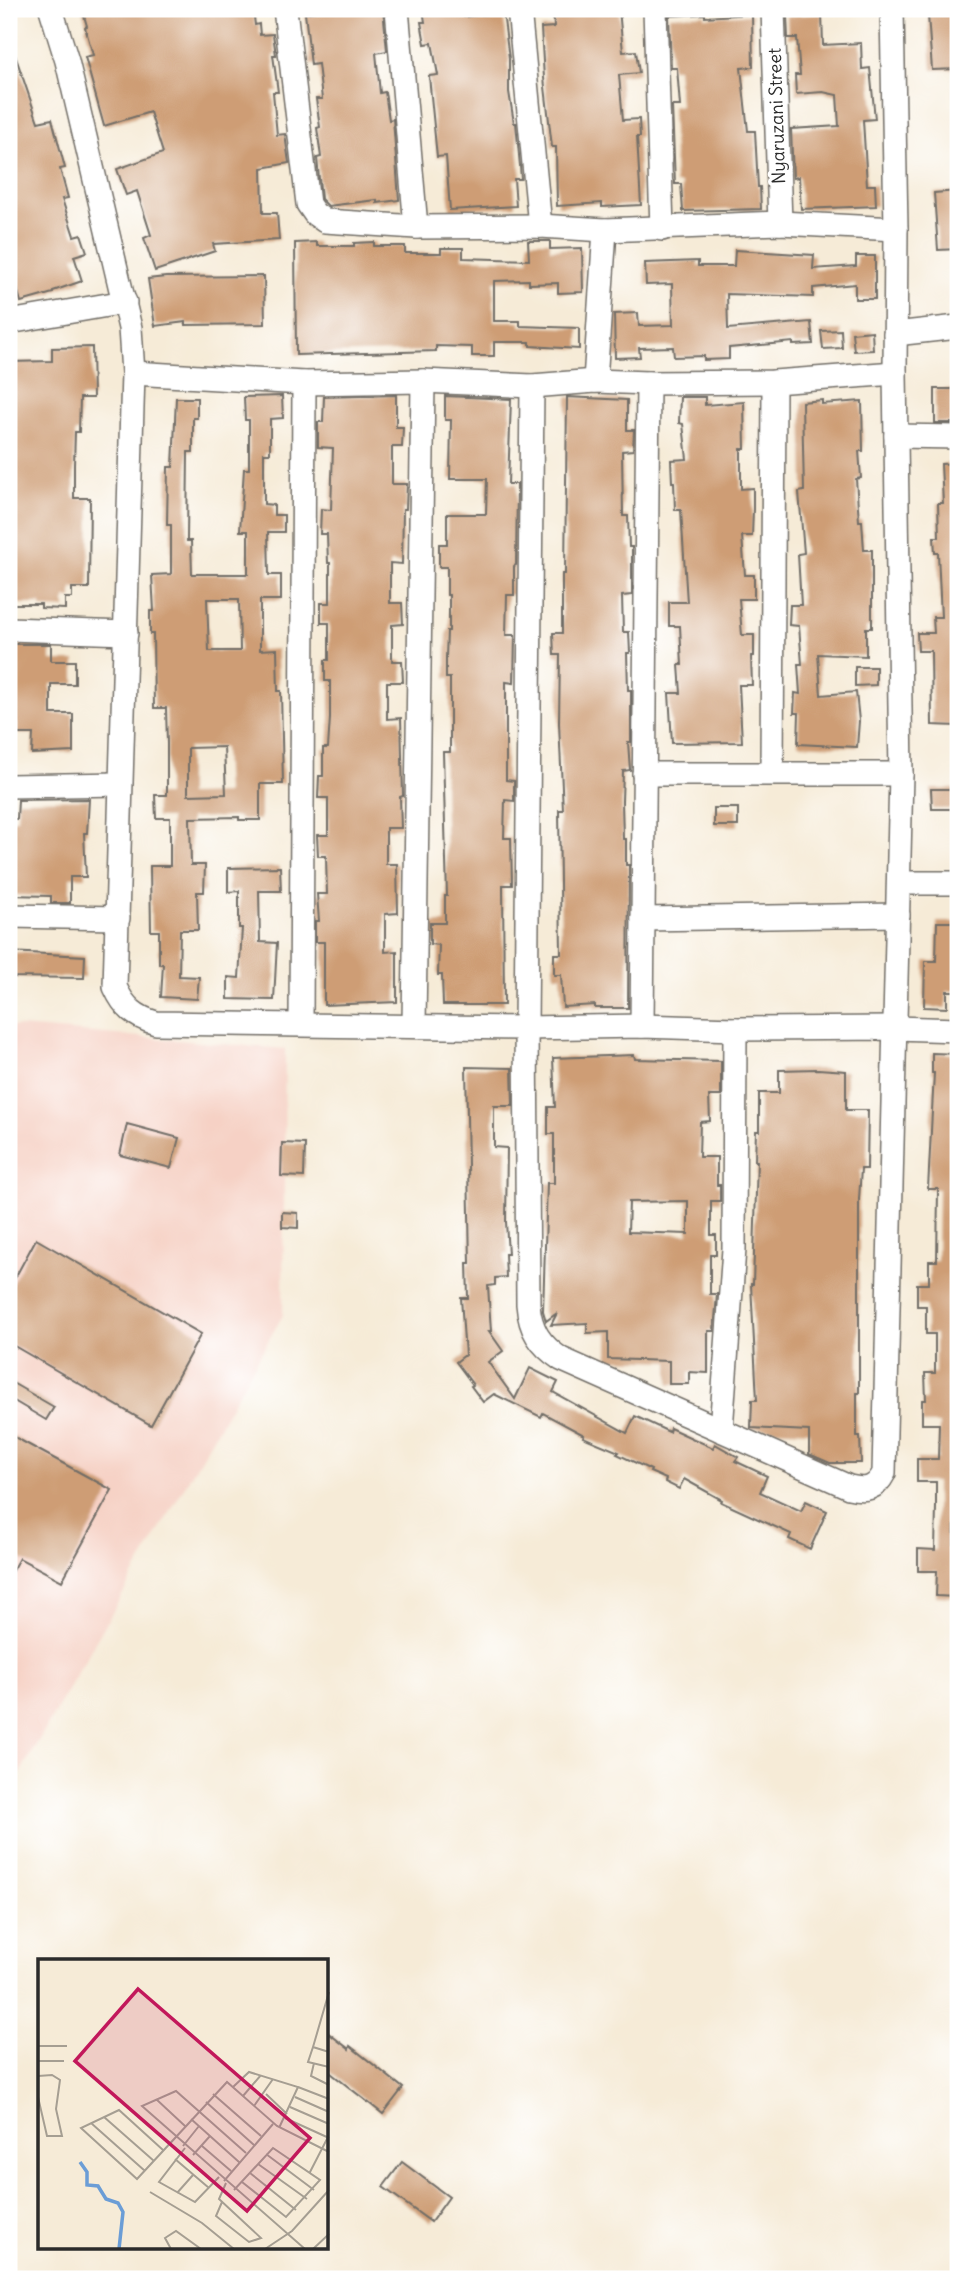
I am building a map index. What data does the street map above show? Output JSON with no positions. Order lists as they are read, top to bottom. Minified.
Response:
{"streets":{"street":["Nyaruzani Street"]}}
